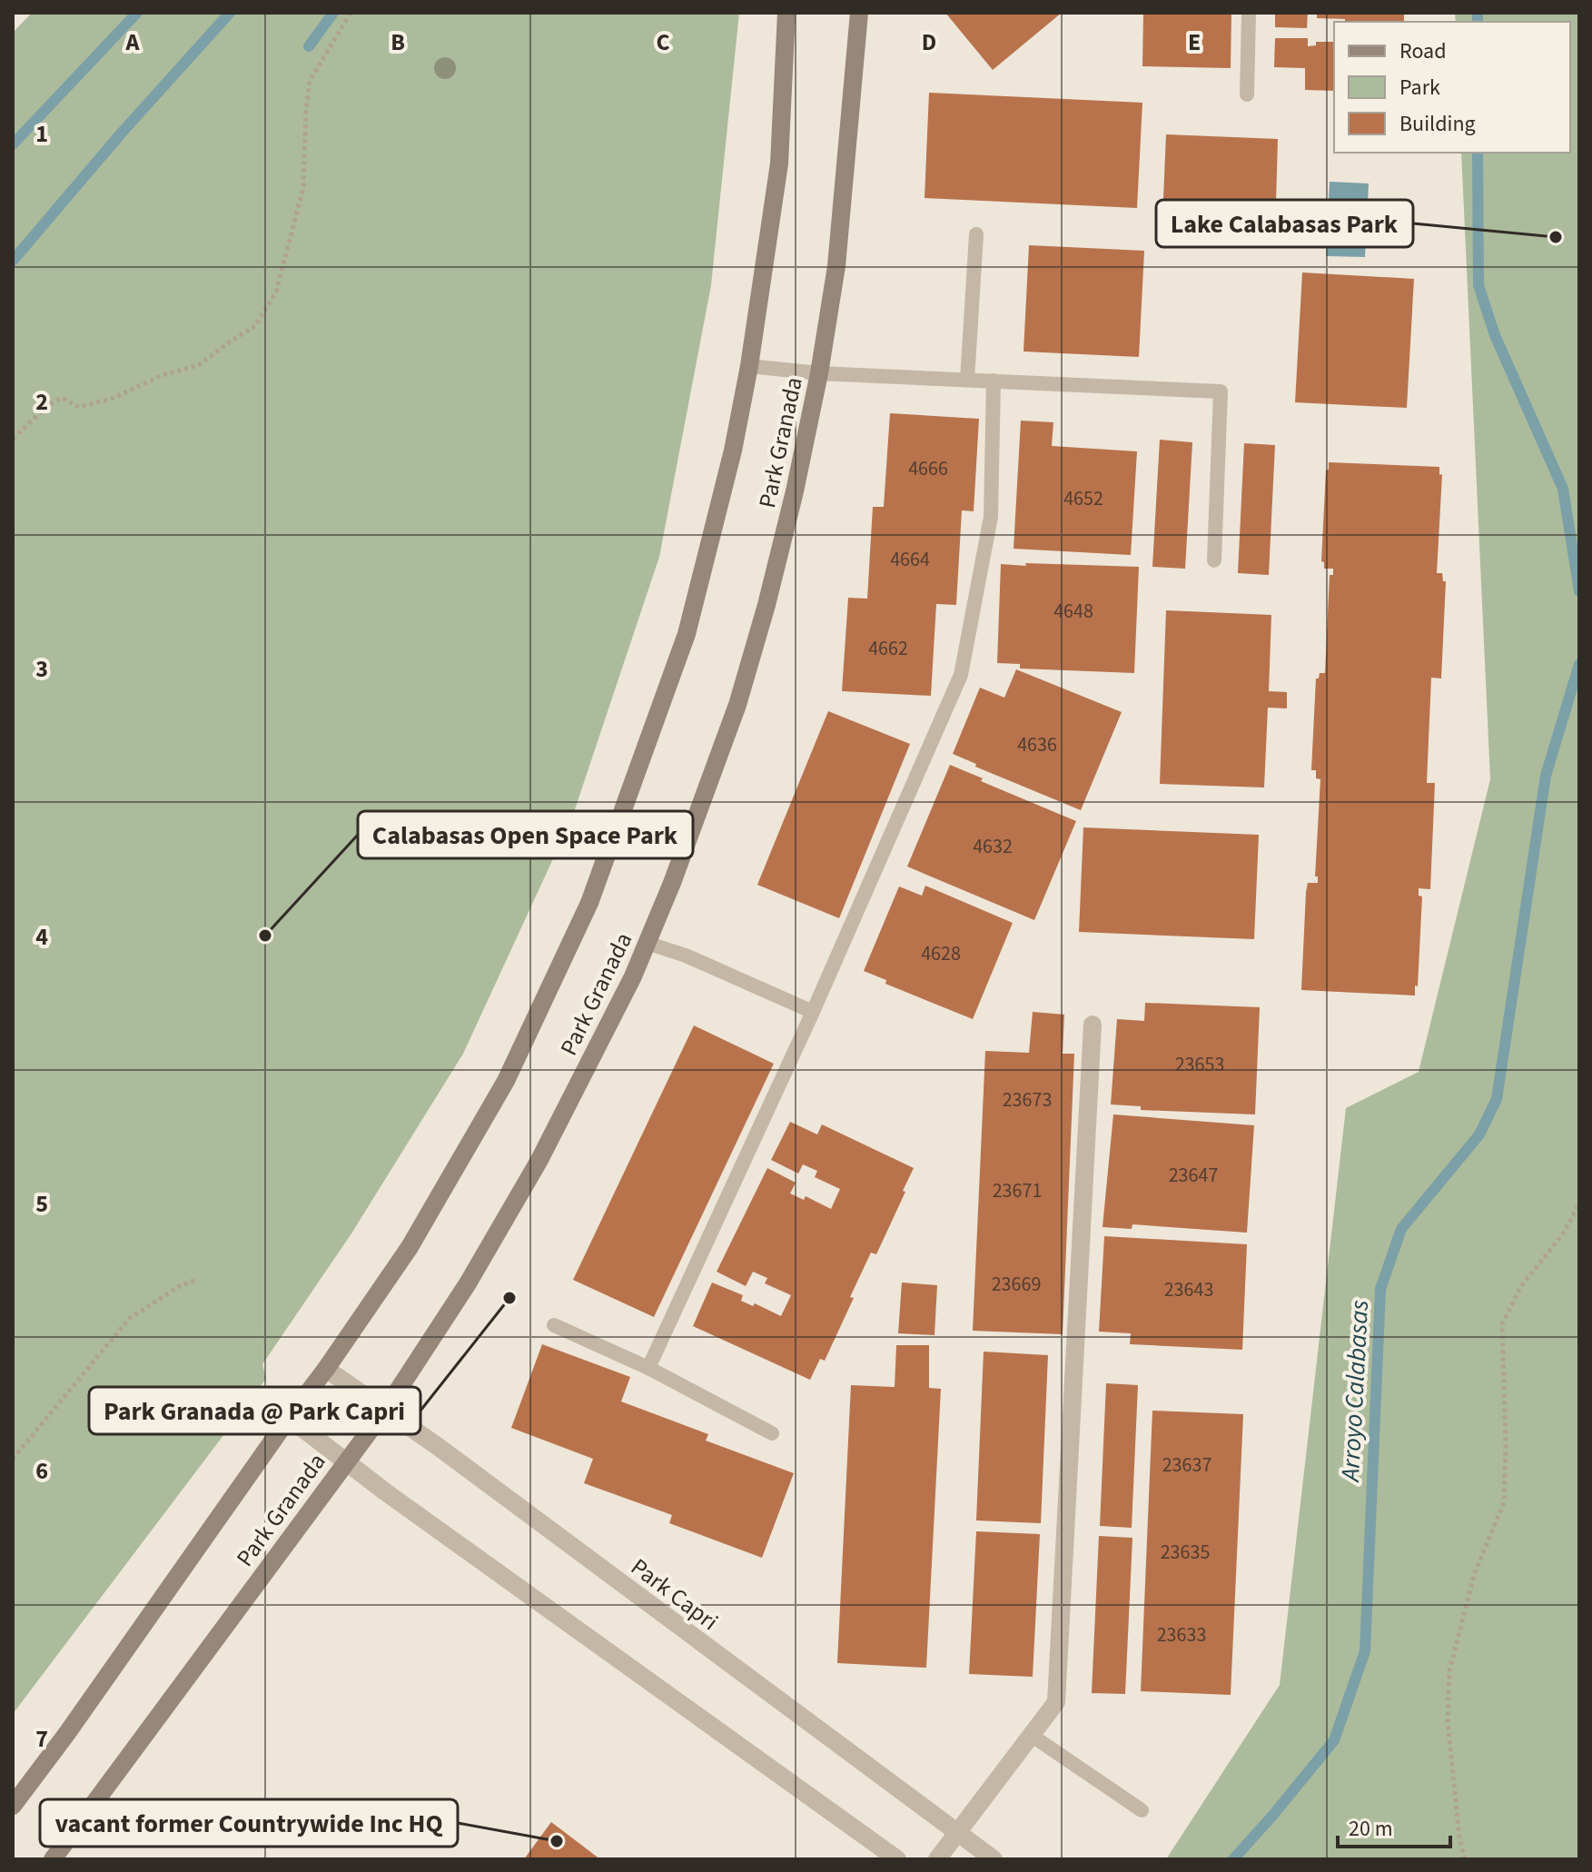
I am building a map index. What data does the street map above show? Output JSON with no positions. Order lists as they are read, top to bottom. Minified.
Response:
{"streets":{"street":["Park Granada","Park Capri"]},"crossings":[["Park Granada","Park Capri"]],"water":["Arroyo Calabasas"],"places":["Lake Calabasas Park","Calabasas Open Space Park","Park Granada @ Park Capri","vacant former Countrywide Inc HQ"],"house_numbers":["4666","4652","4664","4648","4662","4636","4632","4628","23653","23673","23647","23671","23669","23643","23637","23635","23633"],"legend":["Road","Park","Building"],"scale_bar":"20 m","grid":{"columns":["A","B","C","D","E"],"rows":["1","2","3","4","5","6","7"]}}
